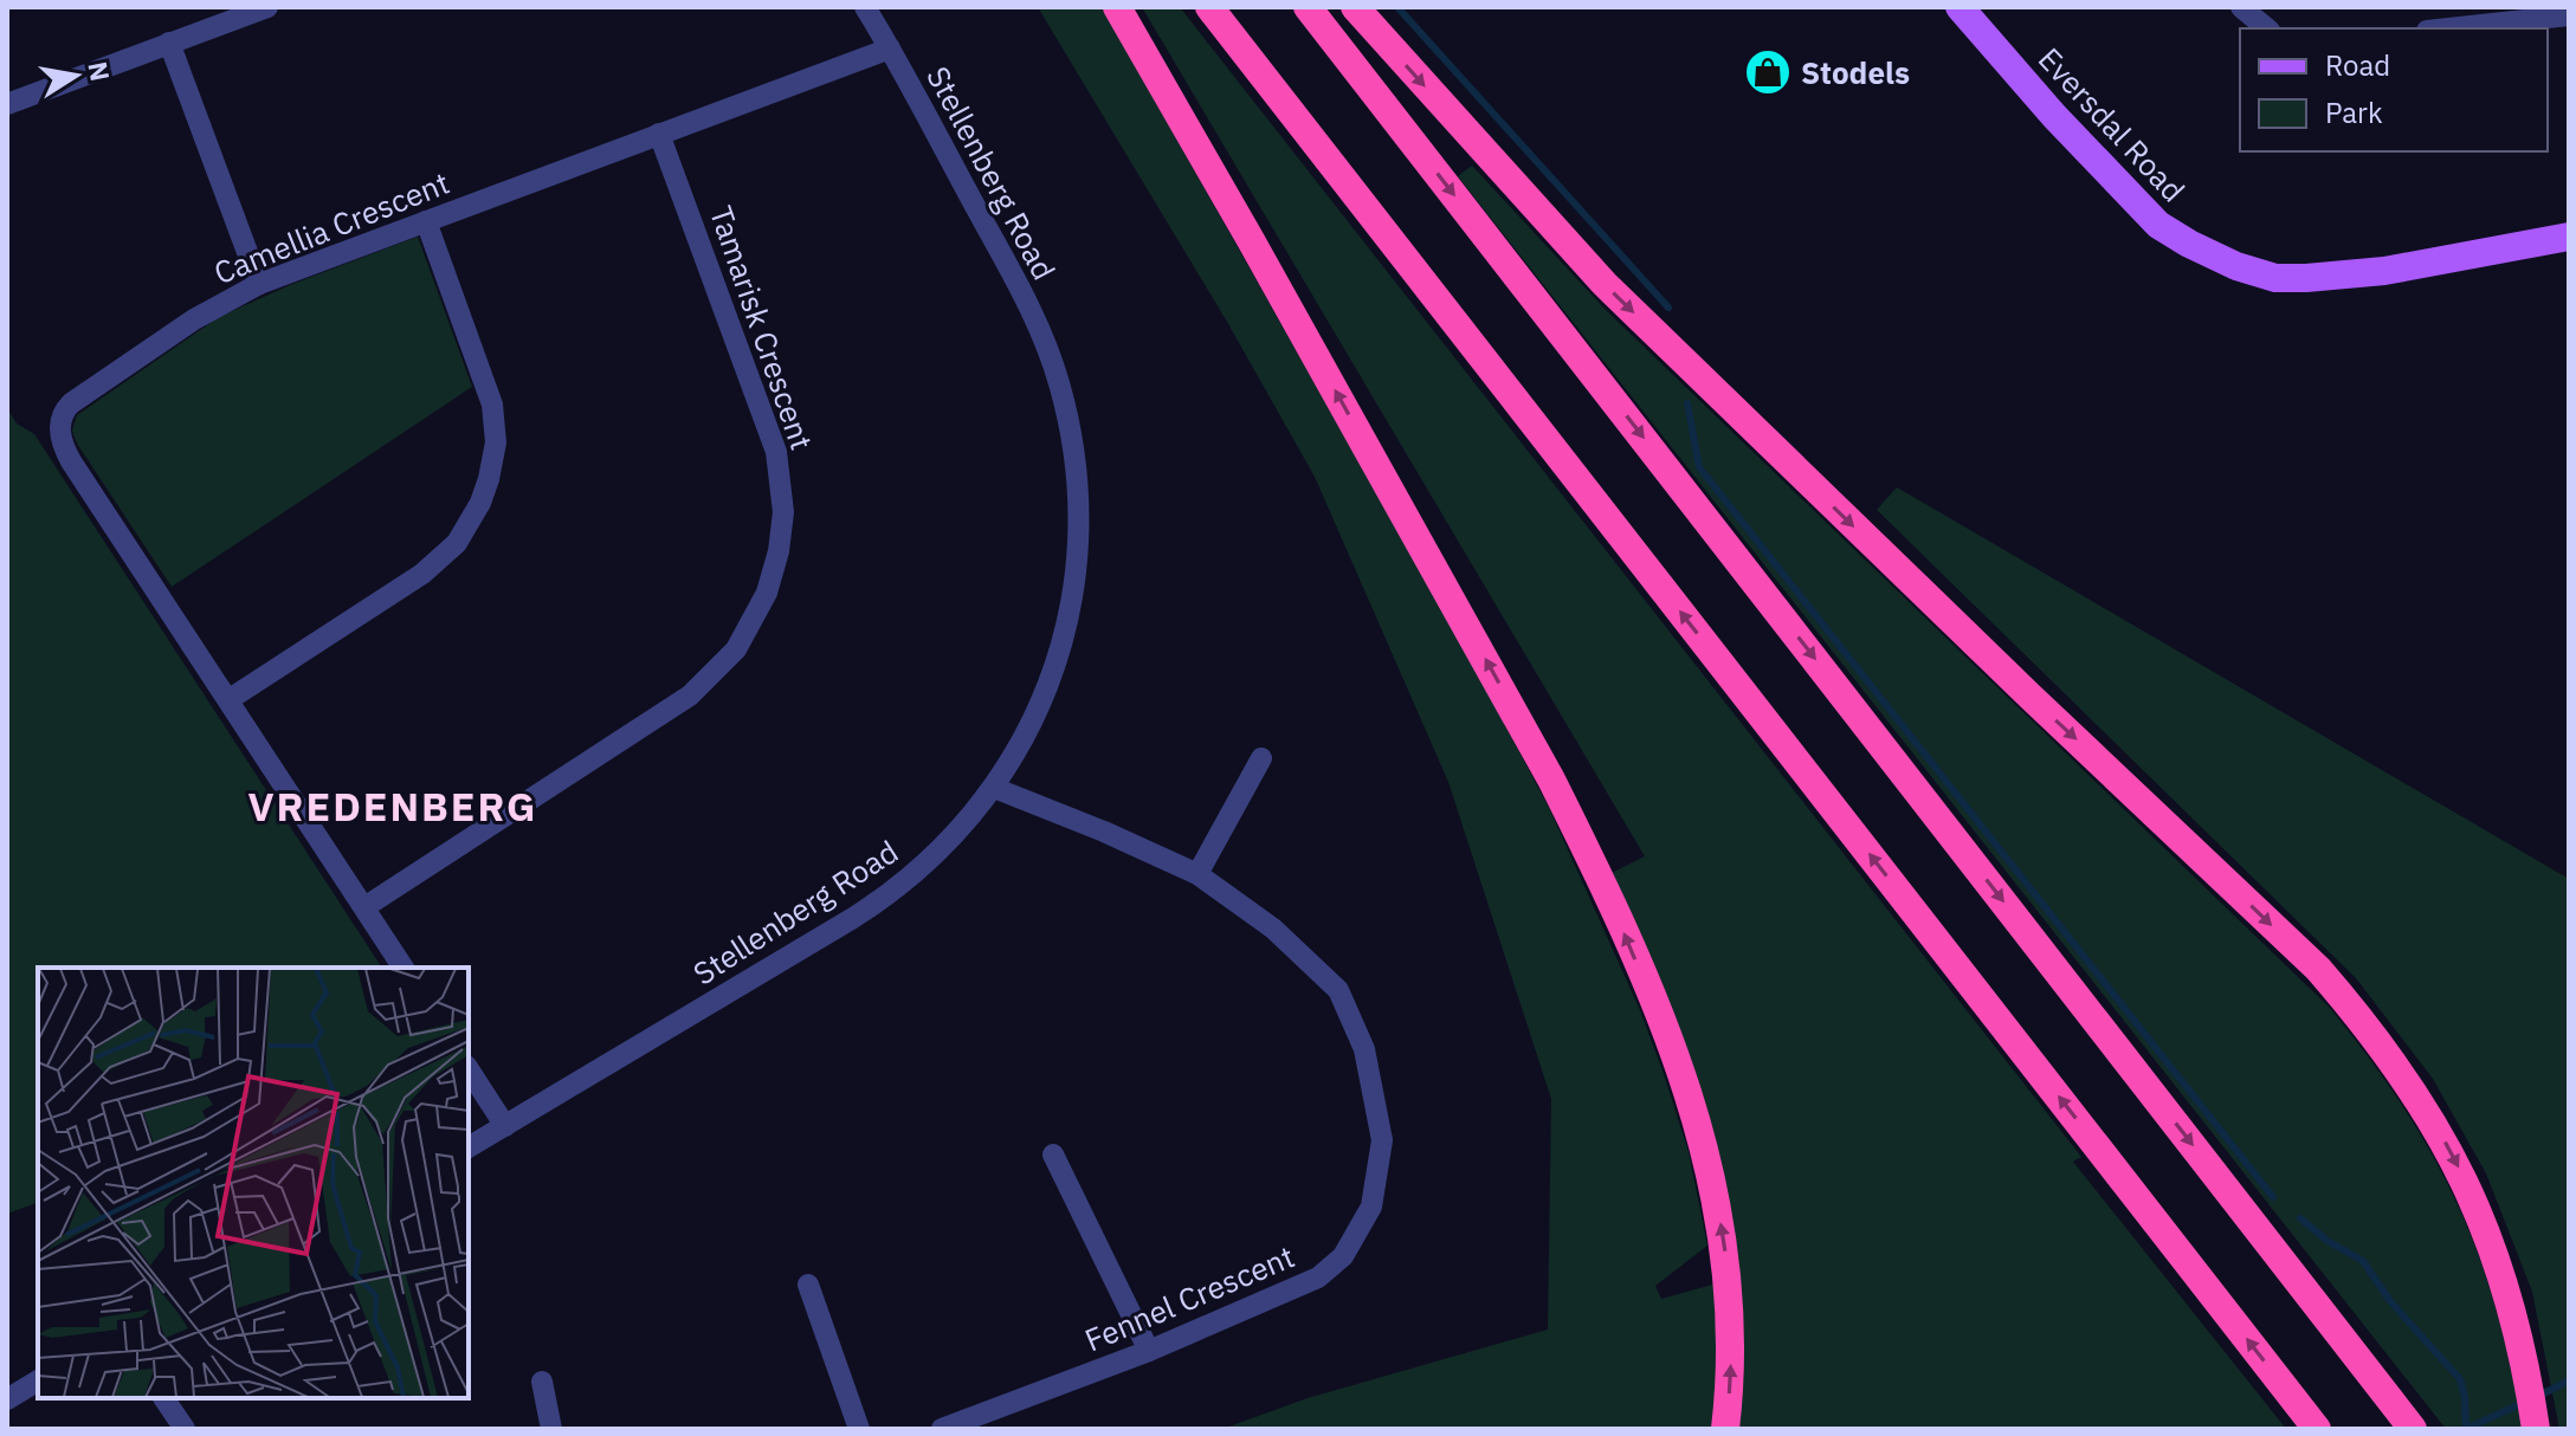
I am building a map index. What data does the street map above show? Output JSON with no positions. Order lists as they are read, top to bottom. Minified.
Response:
{"streets":{"main road":["Eversdal Road"],"street":["Stellenberg Road","Camellia Crescent","Tamarisk Crescent","Fennel Crescent"]},"crossings":[["Stellenberg Road","Camellia Crescent"],["Stellenberg Road","Fennel Crescent"],["Camellia Crescent","Tamarisk Crescent"]],"districts":["VREDENBERG"],"places":{"shop":["Stodels"]},"legend":["Road","Park"],"north":"right"}
